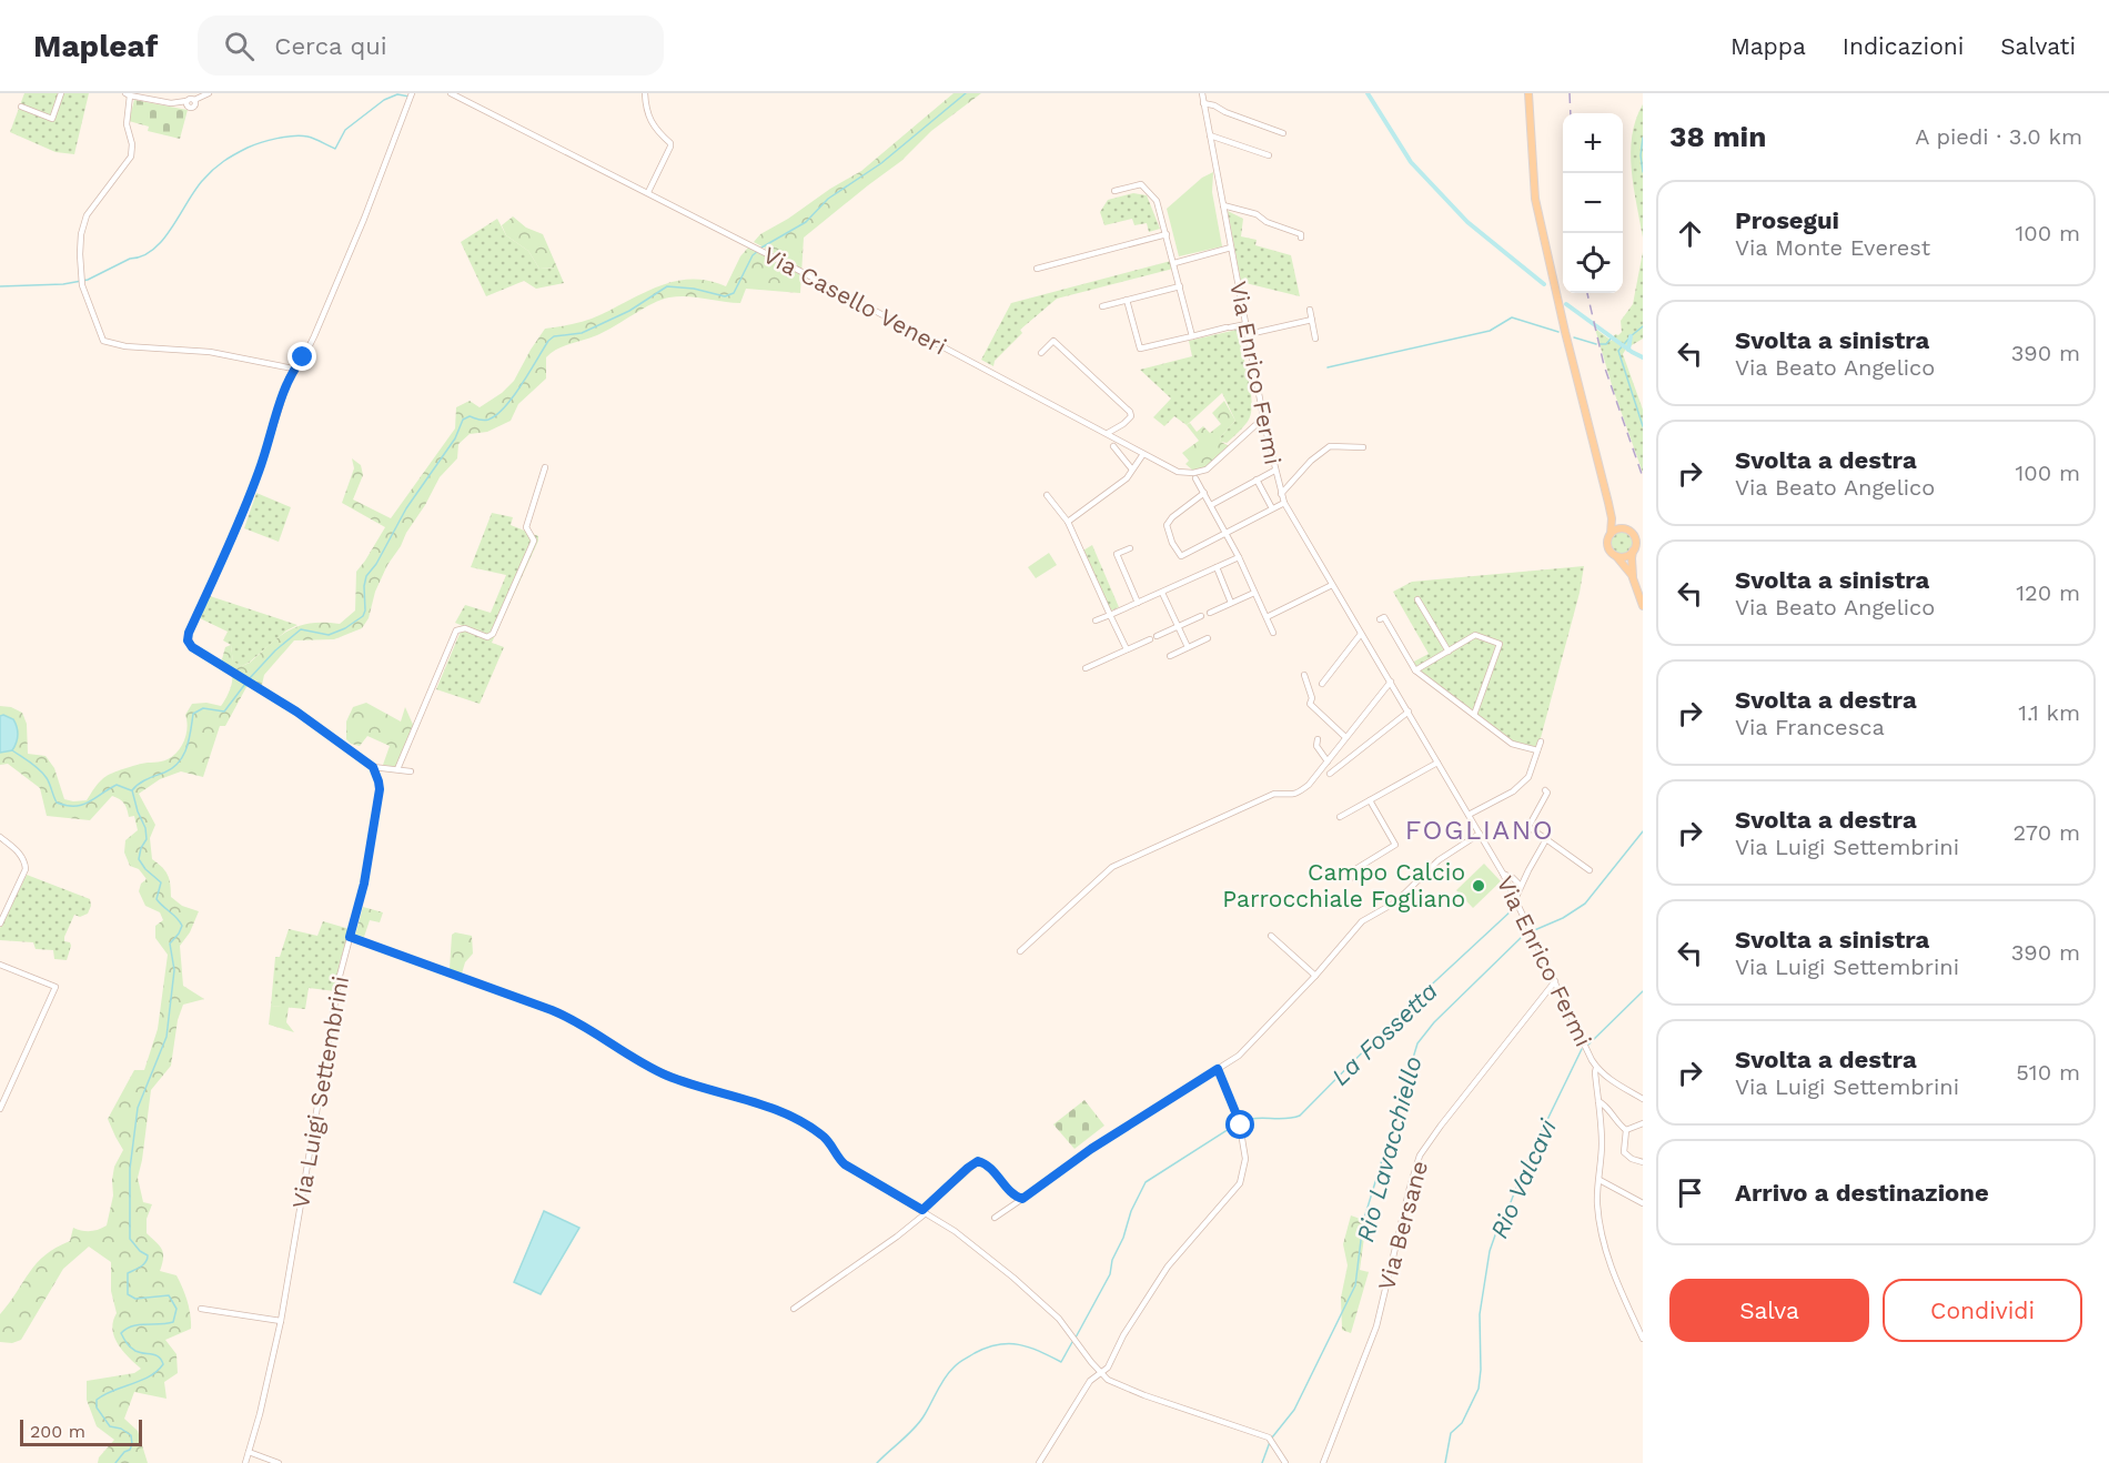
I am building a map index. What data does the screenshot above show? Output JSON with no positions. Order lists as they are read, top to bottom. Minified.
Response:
{"streets":{"street":["Via Casello Veneri","Via Enrico Fermi","Via Luigi Settembrini","Via Bersane"]},"crossings":[["Via Casello Veneri","Via Enrico Fermi"],["Via Enrico Fermi","Via Bersane"]],"districts":["FOGLIANO"],"water":["La Fossetta","Rio Lavacchiello","Rio Valcavi"],"places":["Campo Calcio Parrocchiale Fogliano"],"scale_bar":"200 m","page":{"header":"Mapleaf","search":"Cerca qui","nav":["Mappa","Indicazioni","Salvati"],"heading":["38 min","A piedi · 3.0 km"],"map_buttons":["+","−"],"list":[["Prosegui","Via Monte Everest","100 m"],["Svolta a sinistra","Via Beato Angelico","390 m"],["Svolta a destra","Via Beato Angelico","100 m"],["Svolta a sinistra","Via Beato Angelico","120 m"],["Svolta a destra","Via Francesca","1.1 km"],["Svolta a destra","Via Luigi Settembrini","270 m"],["Svolta a sinistra","Via Luigi Settembrini","390 m"],["Svolta a destra","Via Luigi Settembrini","510 m"],"Arrivo a destinazione"],"buttons":["Salva","Condividi"],"scale":"200 m"}}
